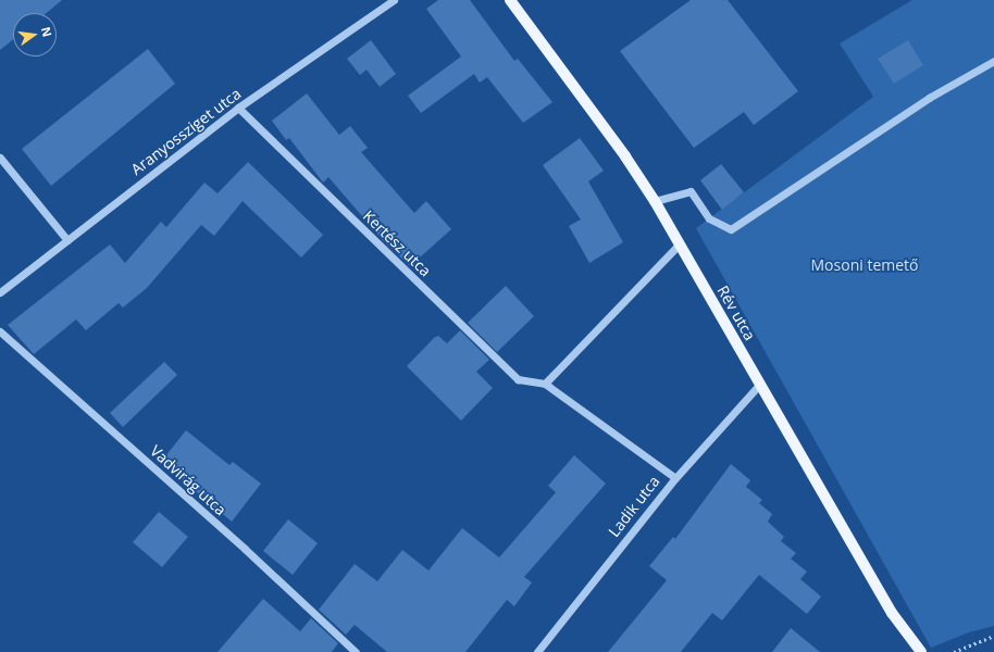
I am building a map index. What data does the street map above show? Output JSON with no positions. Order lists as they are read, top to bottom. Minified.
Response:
{"streets":{"main road":["Rév utca"],"street":["Aranyossziget utca","Kertész utca","Vadvirág utca","Ladik utca"]},"crossings":[["Aranyossziget utca","Kertész utca"],["Kertész utca","Ladik utca"],["Rév utca","Ladik utca"]],"parks":["Mosoni temető"],"north":"right"}
